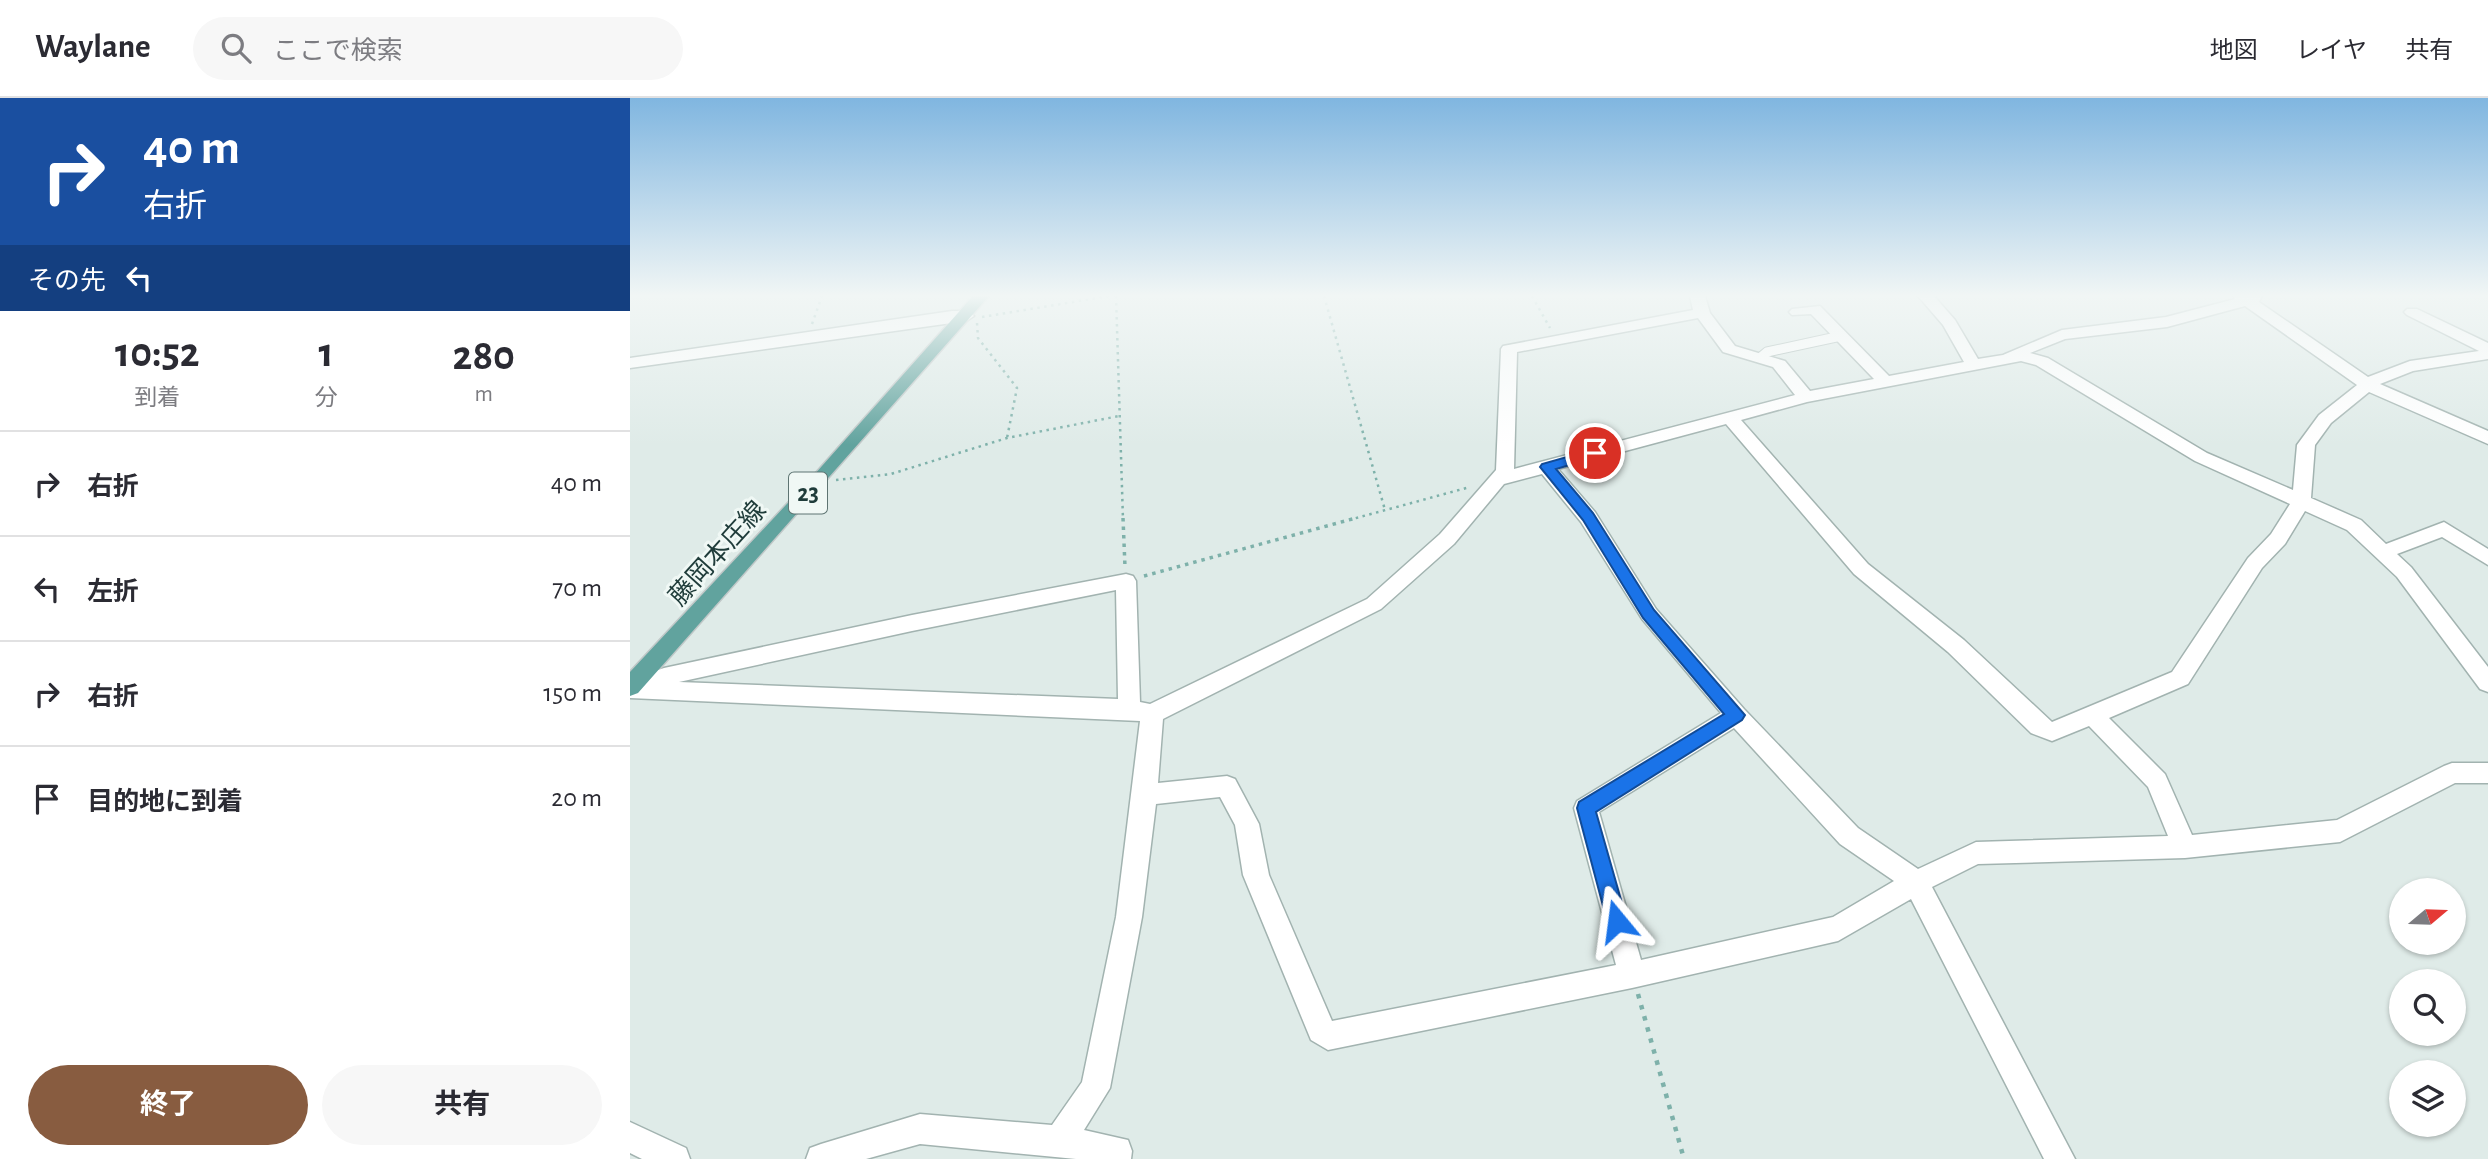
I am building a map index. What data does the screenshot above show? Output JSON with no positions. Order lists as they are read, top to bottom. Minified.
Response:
{"streets":{"main road":["23","藤岡本庄線"]},"north":"right","page":{"header":"Waylane","search":"ここで検索","nav":["地図","レイヤ","共有"],"turn":["40 m","右折"],"then":"その先","eta":["10:52","到着","1","分","280","m"],"list":[{"name":"右折","value":"40 m"},{"name":"左折","value":"70 m"},{"name":"右折","value":"150 m"},{"name":"目的地に到着","value":"20 m"}],"buttons":["終了","共有"]}}
